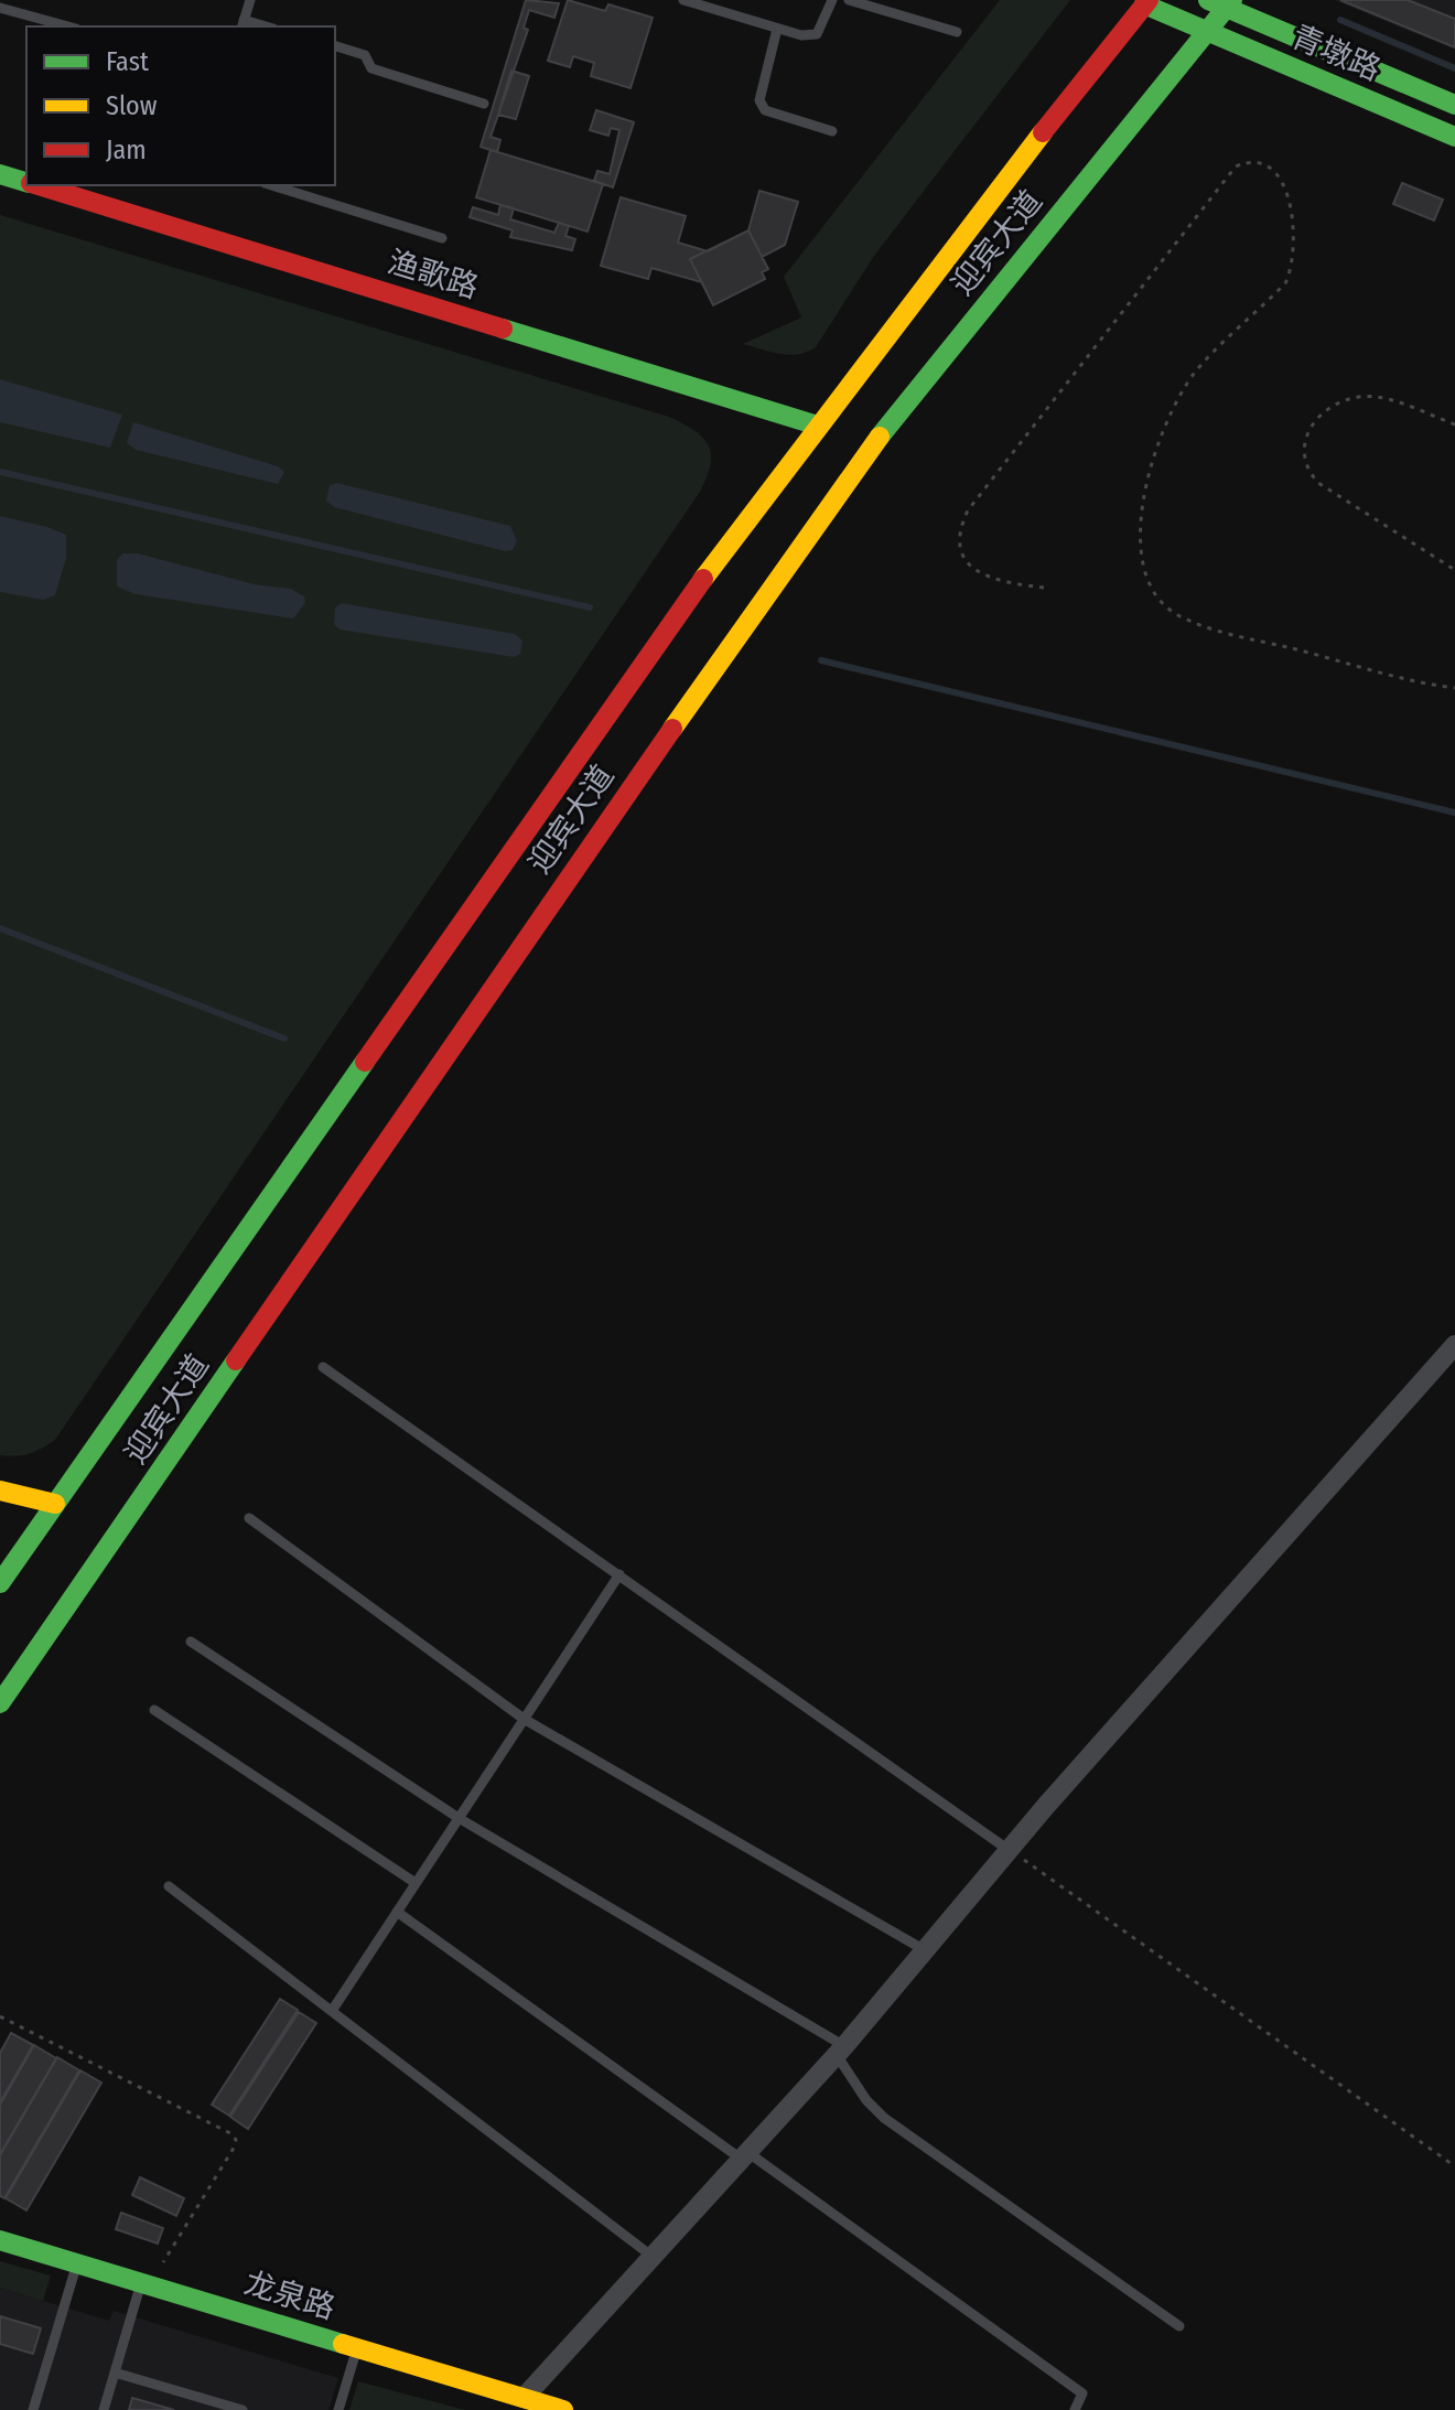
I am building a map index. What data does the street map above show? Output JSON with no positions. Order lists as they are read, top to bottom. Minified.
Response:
{"streets":{"main road":["青墩路","迎宾大道","渔歌路","龙泉路"]},"crossings":[["青墩路","迎宾大道"],["迎宾大道","渔歌路"]],"legend":["Fast","Slow","Jam"]}
